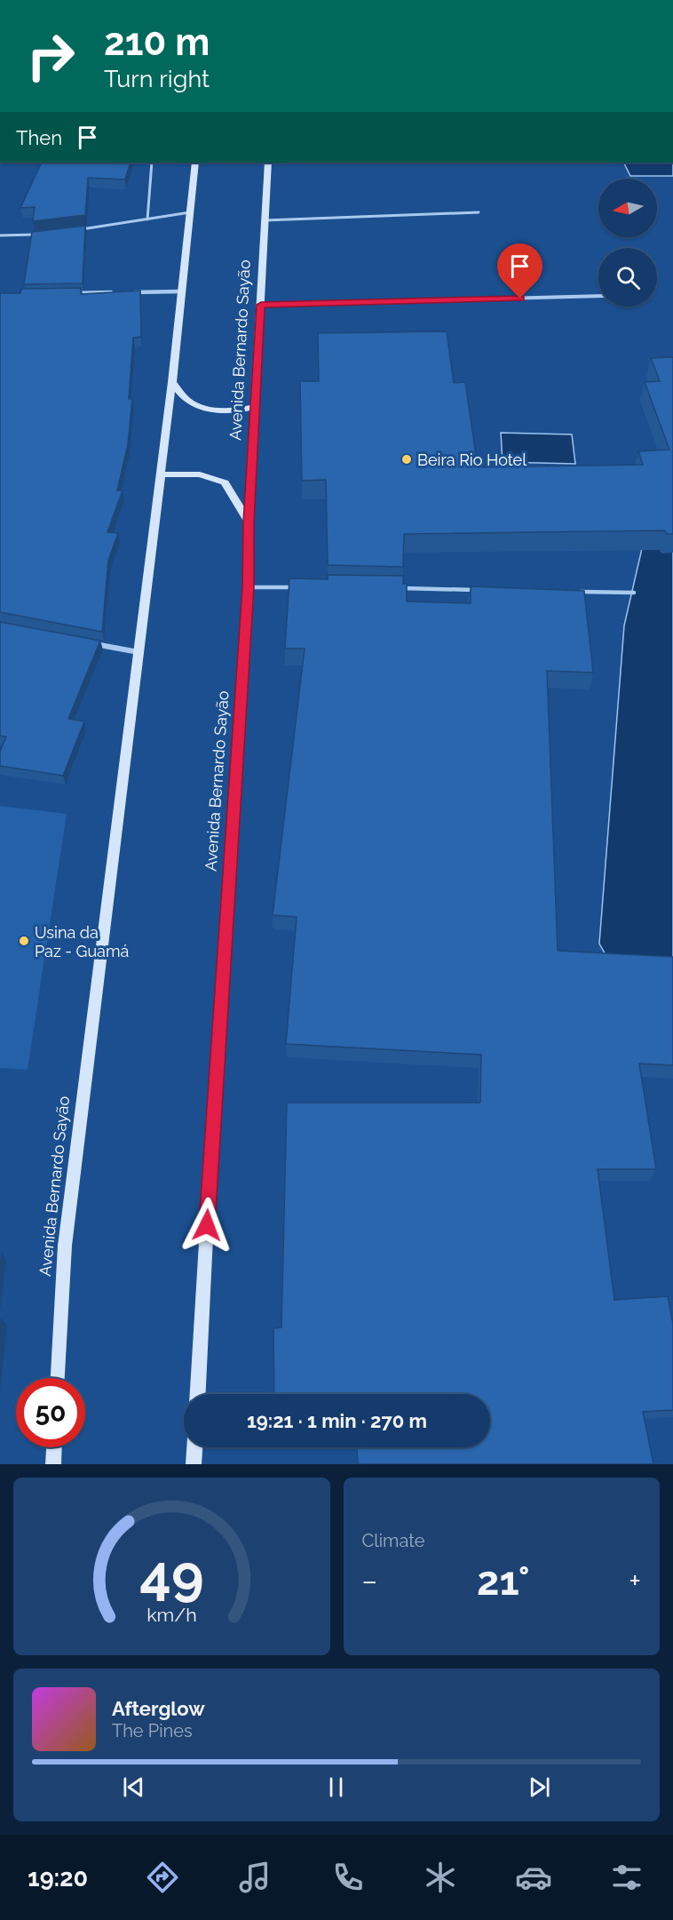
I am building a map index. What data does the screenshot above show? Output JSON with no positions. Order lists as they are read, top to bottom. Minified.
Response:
{"streets":{"main road":["Avenida Bernardo Sayão"]},"places":["Beira Rio Hotel","Usina da Paz - Guamá"],"north":"left","page":{"turn":["210 m","Turn right"],"then":"Then","limit":"50","trip":"19:21 · 1 min · 270 m","tile":"Climate","heat":["−","21°","+"],"song":["Afterglow","The Pines"],"tabs":"19:20","gauge":["49","km/h"]}}
